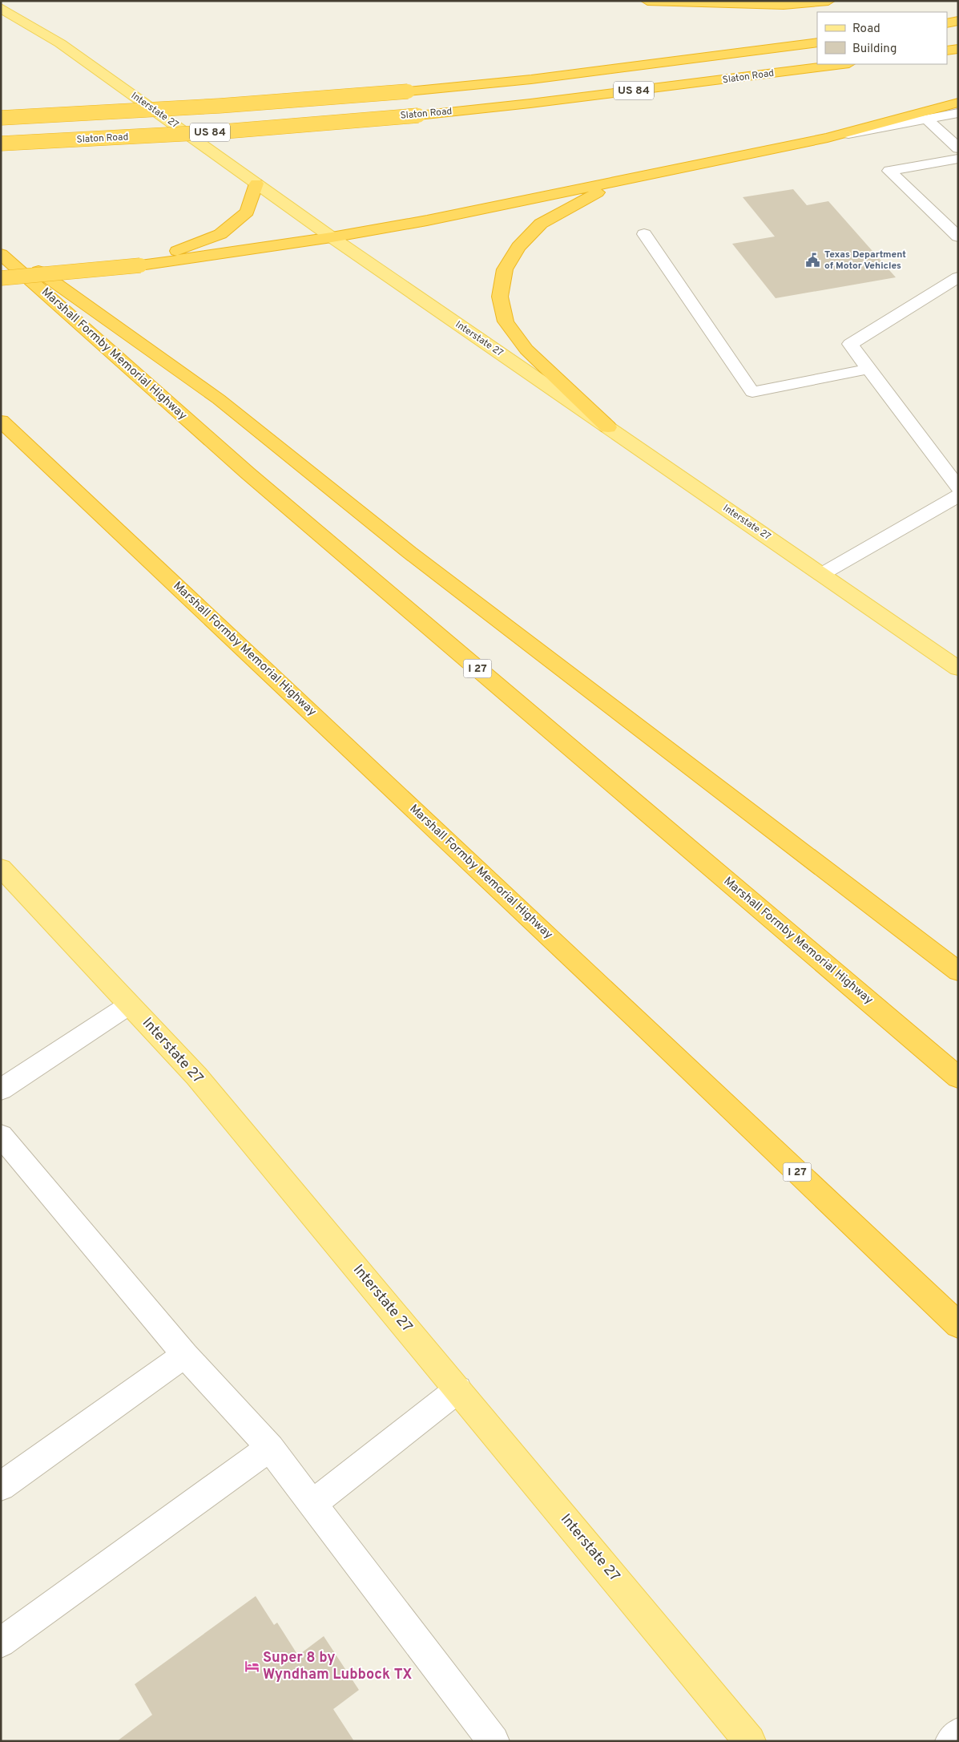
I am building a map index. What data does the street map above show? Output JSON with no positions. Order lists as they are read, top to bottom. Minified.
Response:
{"streets":{"highway":["Slaton Road","US 84","Marshall Formby Memorial Highway","I 27"],"main road":["Interstate 27"]},"places":{"public building":["Texas Department of Motor Vehicles"],"hotel":["Super 8 by Wyndham Lubbock TX"]},"legend":["Road","Building"]}
